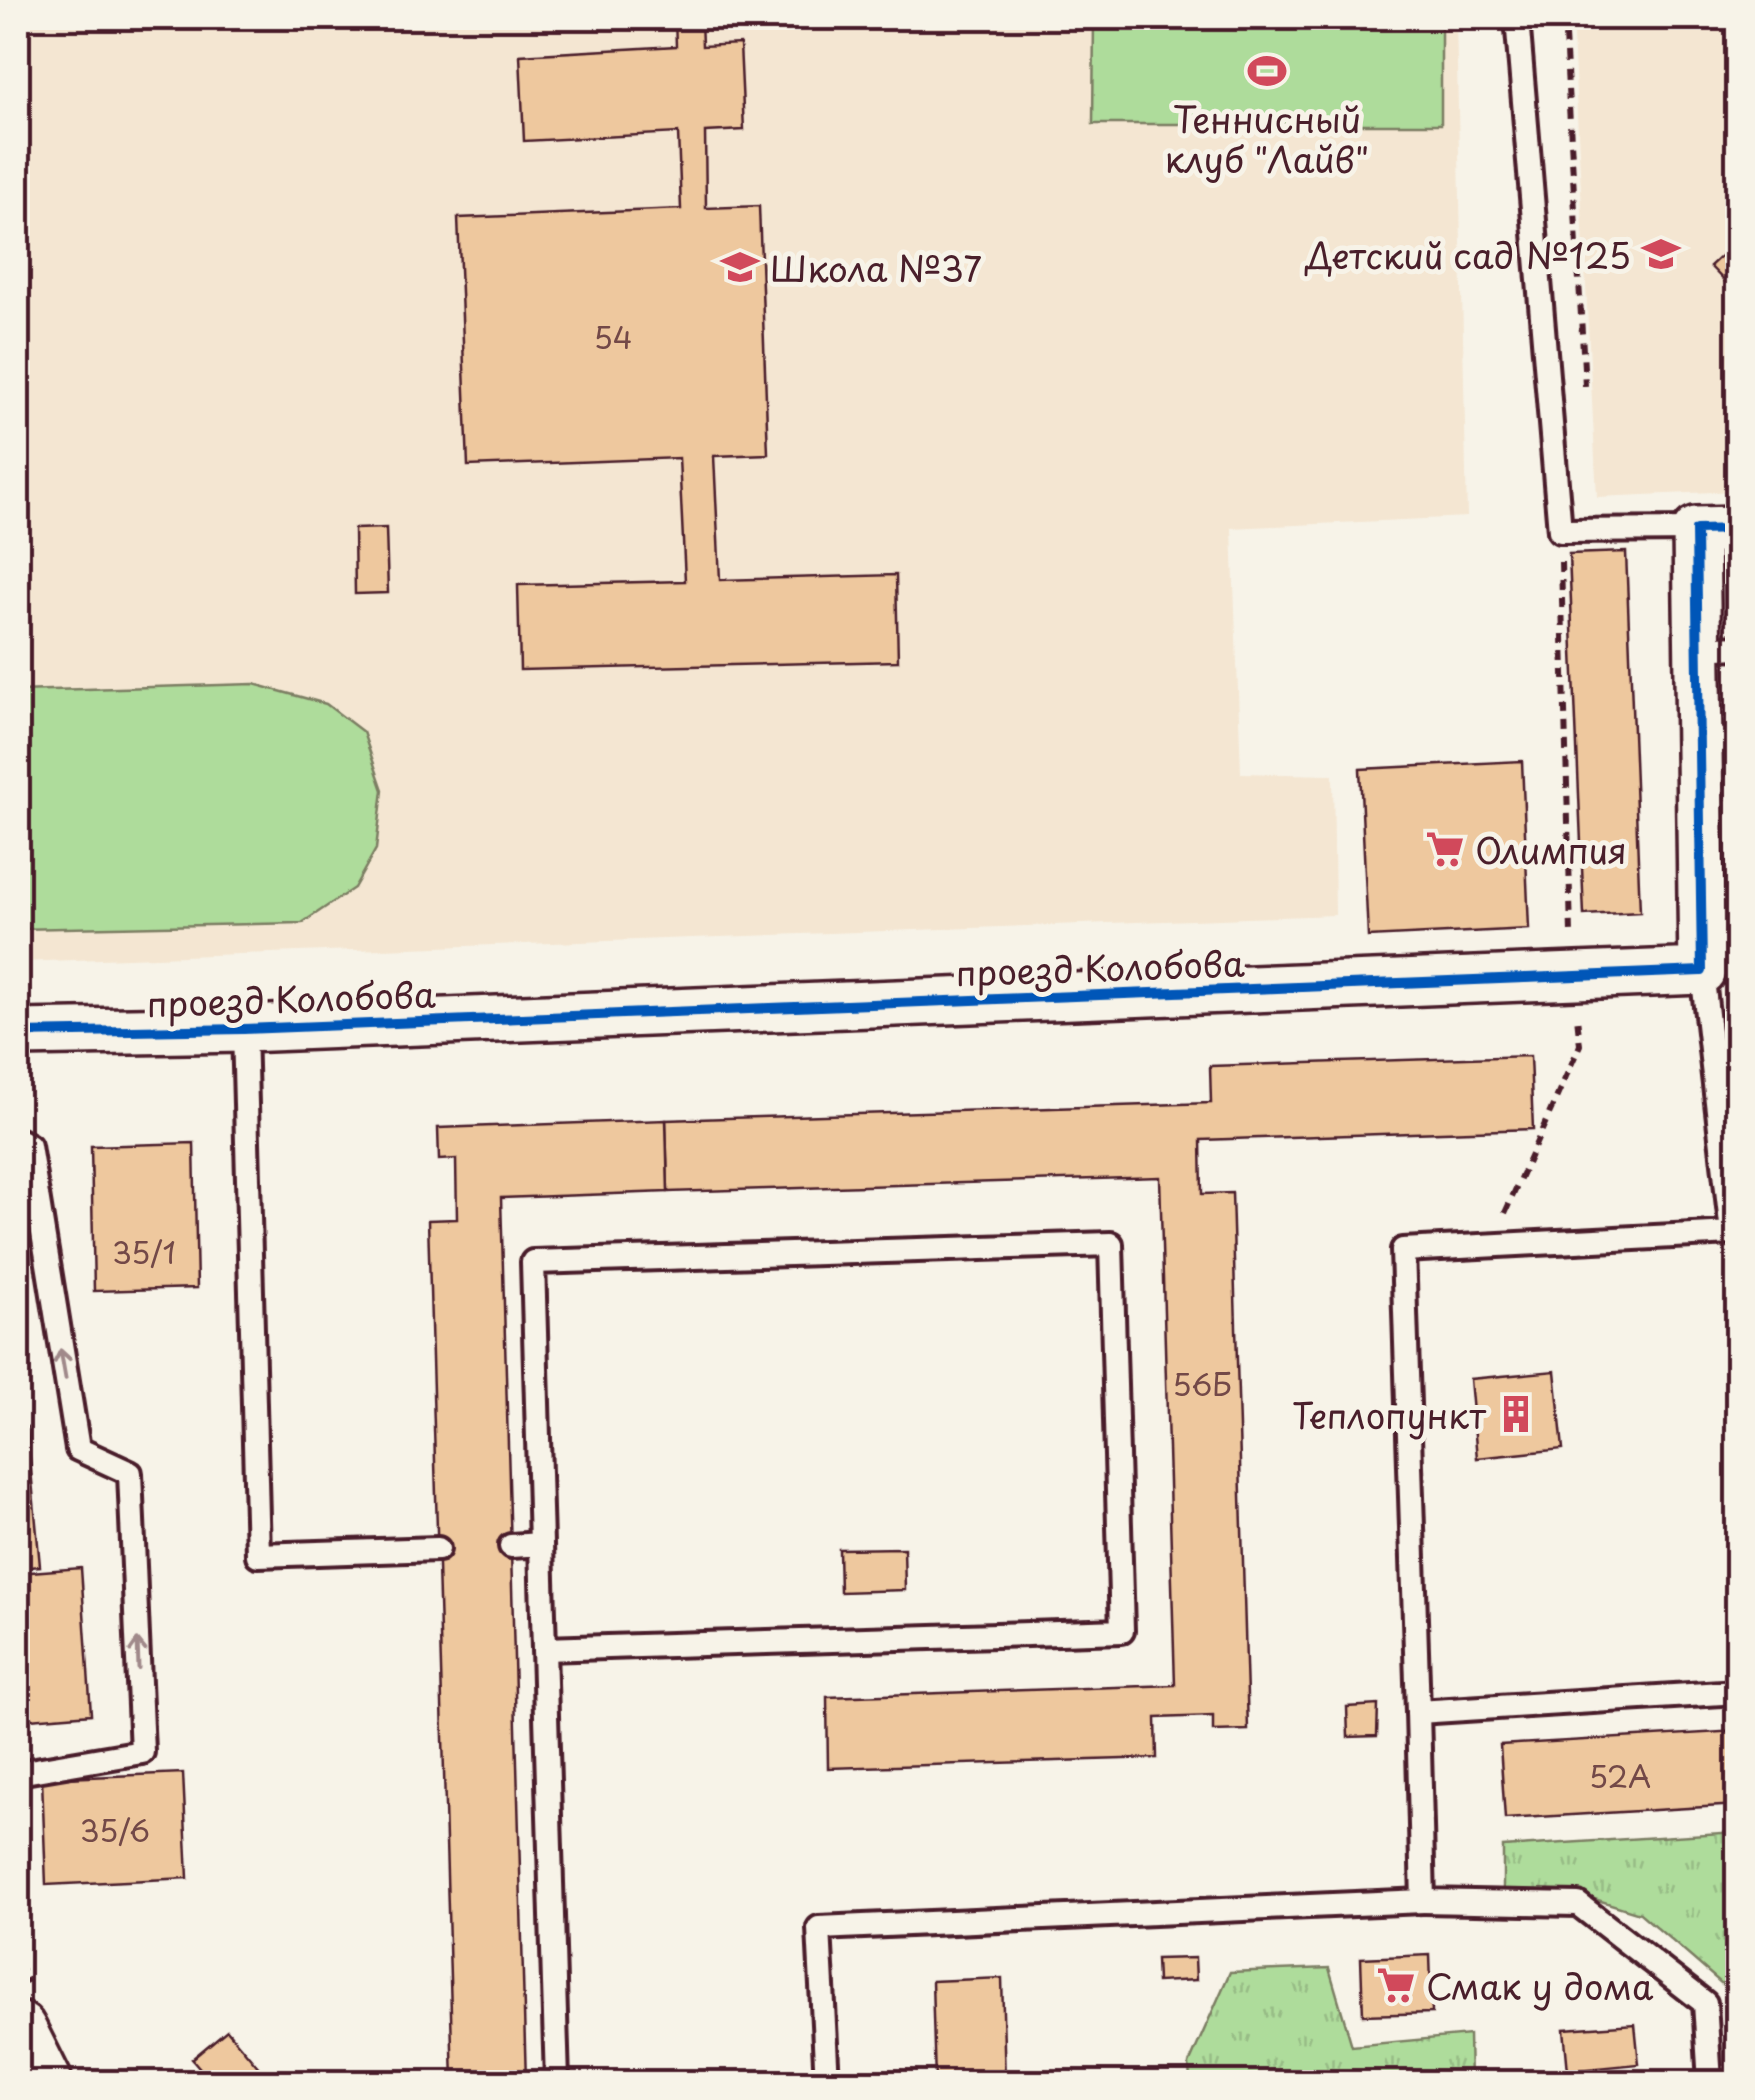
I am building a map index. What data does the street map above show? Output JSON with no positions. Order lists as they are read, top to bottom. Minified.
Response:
{"streets":{"street":["проезд Колобова"]},"places":{"sports":["Теннисный клуб \"Лайв\""],"school or university":["Детский сад №125","Школа №37"],"supermarket":["Олимпия","Смак у дома"],"building":["Теплопункт"]},"house_numbers":["54","35/1","56Б","52А","35/6"]}
